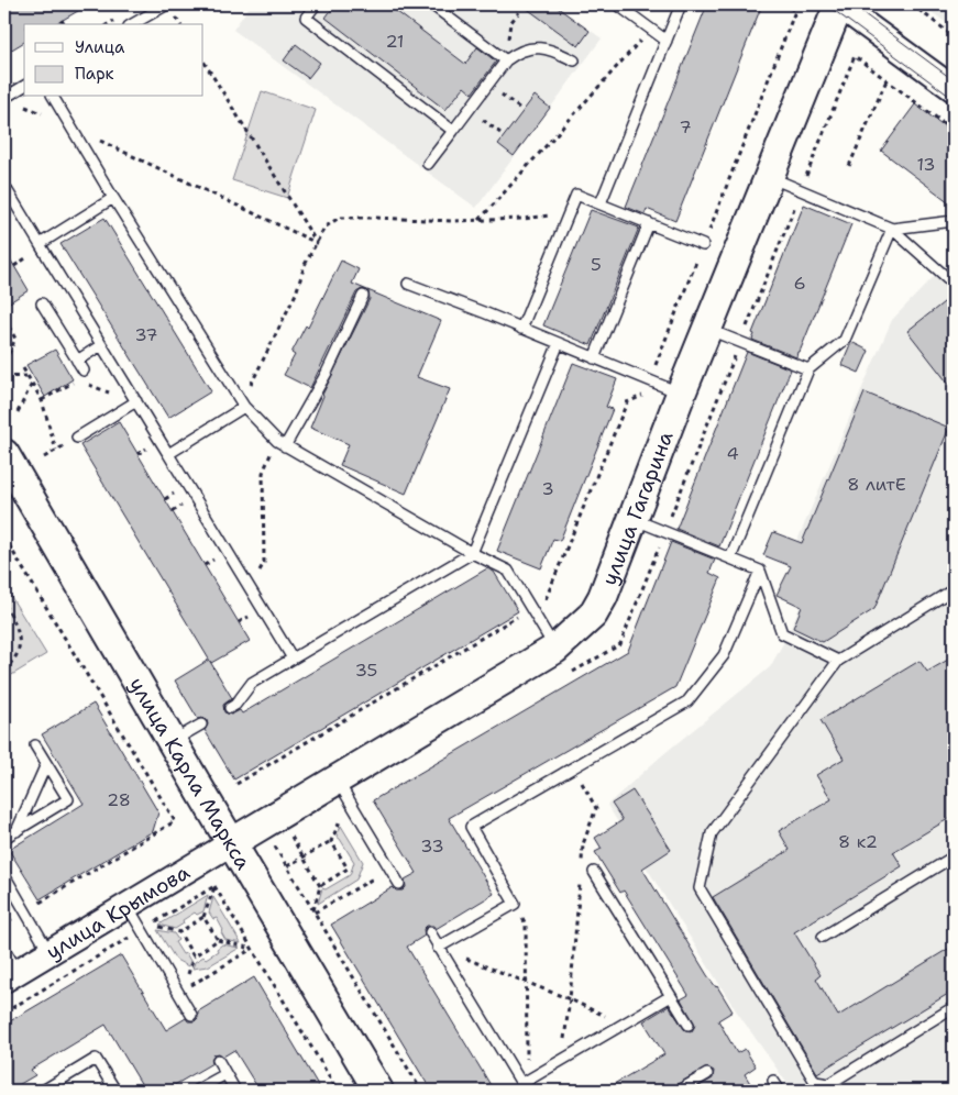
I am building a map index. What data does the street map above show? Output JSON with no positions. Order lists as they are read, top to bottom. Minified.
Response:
{"streets":{"main road":["улица Гагарина","улица Карла Маркса"],"street":["улица Крымова"]},"crossings":[["улица Гагарина","улица Карла Маркса"],["улица Гагарина","улица Крымова"],["улица Карла Маркса","улица Крымова"]],"house_numbers":["21","7","13","5","6","37","4","8 литЕ","3","35","28","8 к2","33"],"legend":["Улица","Парк"]}
